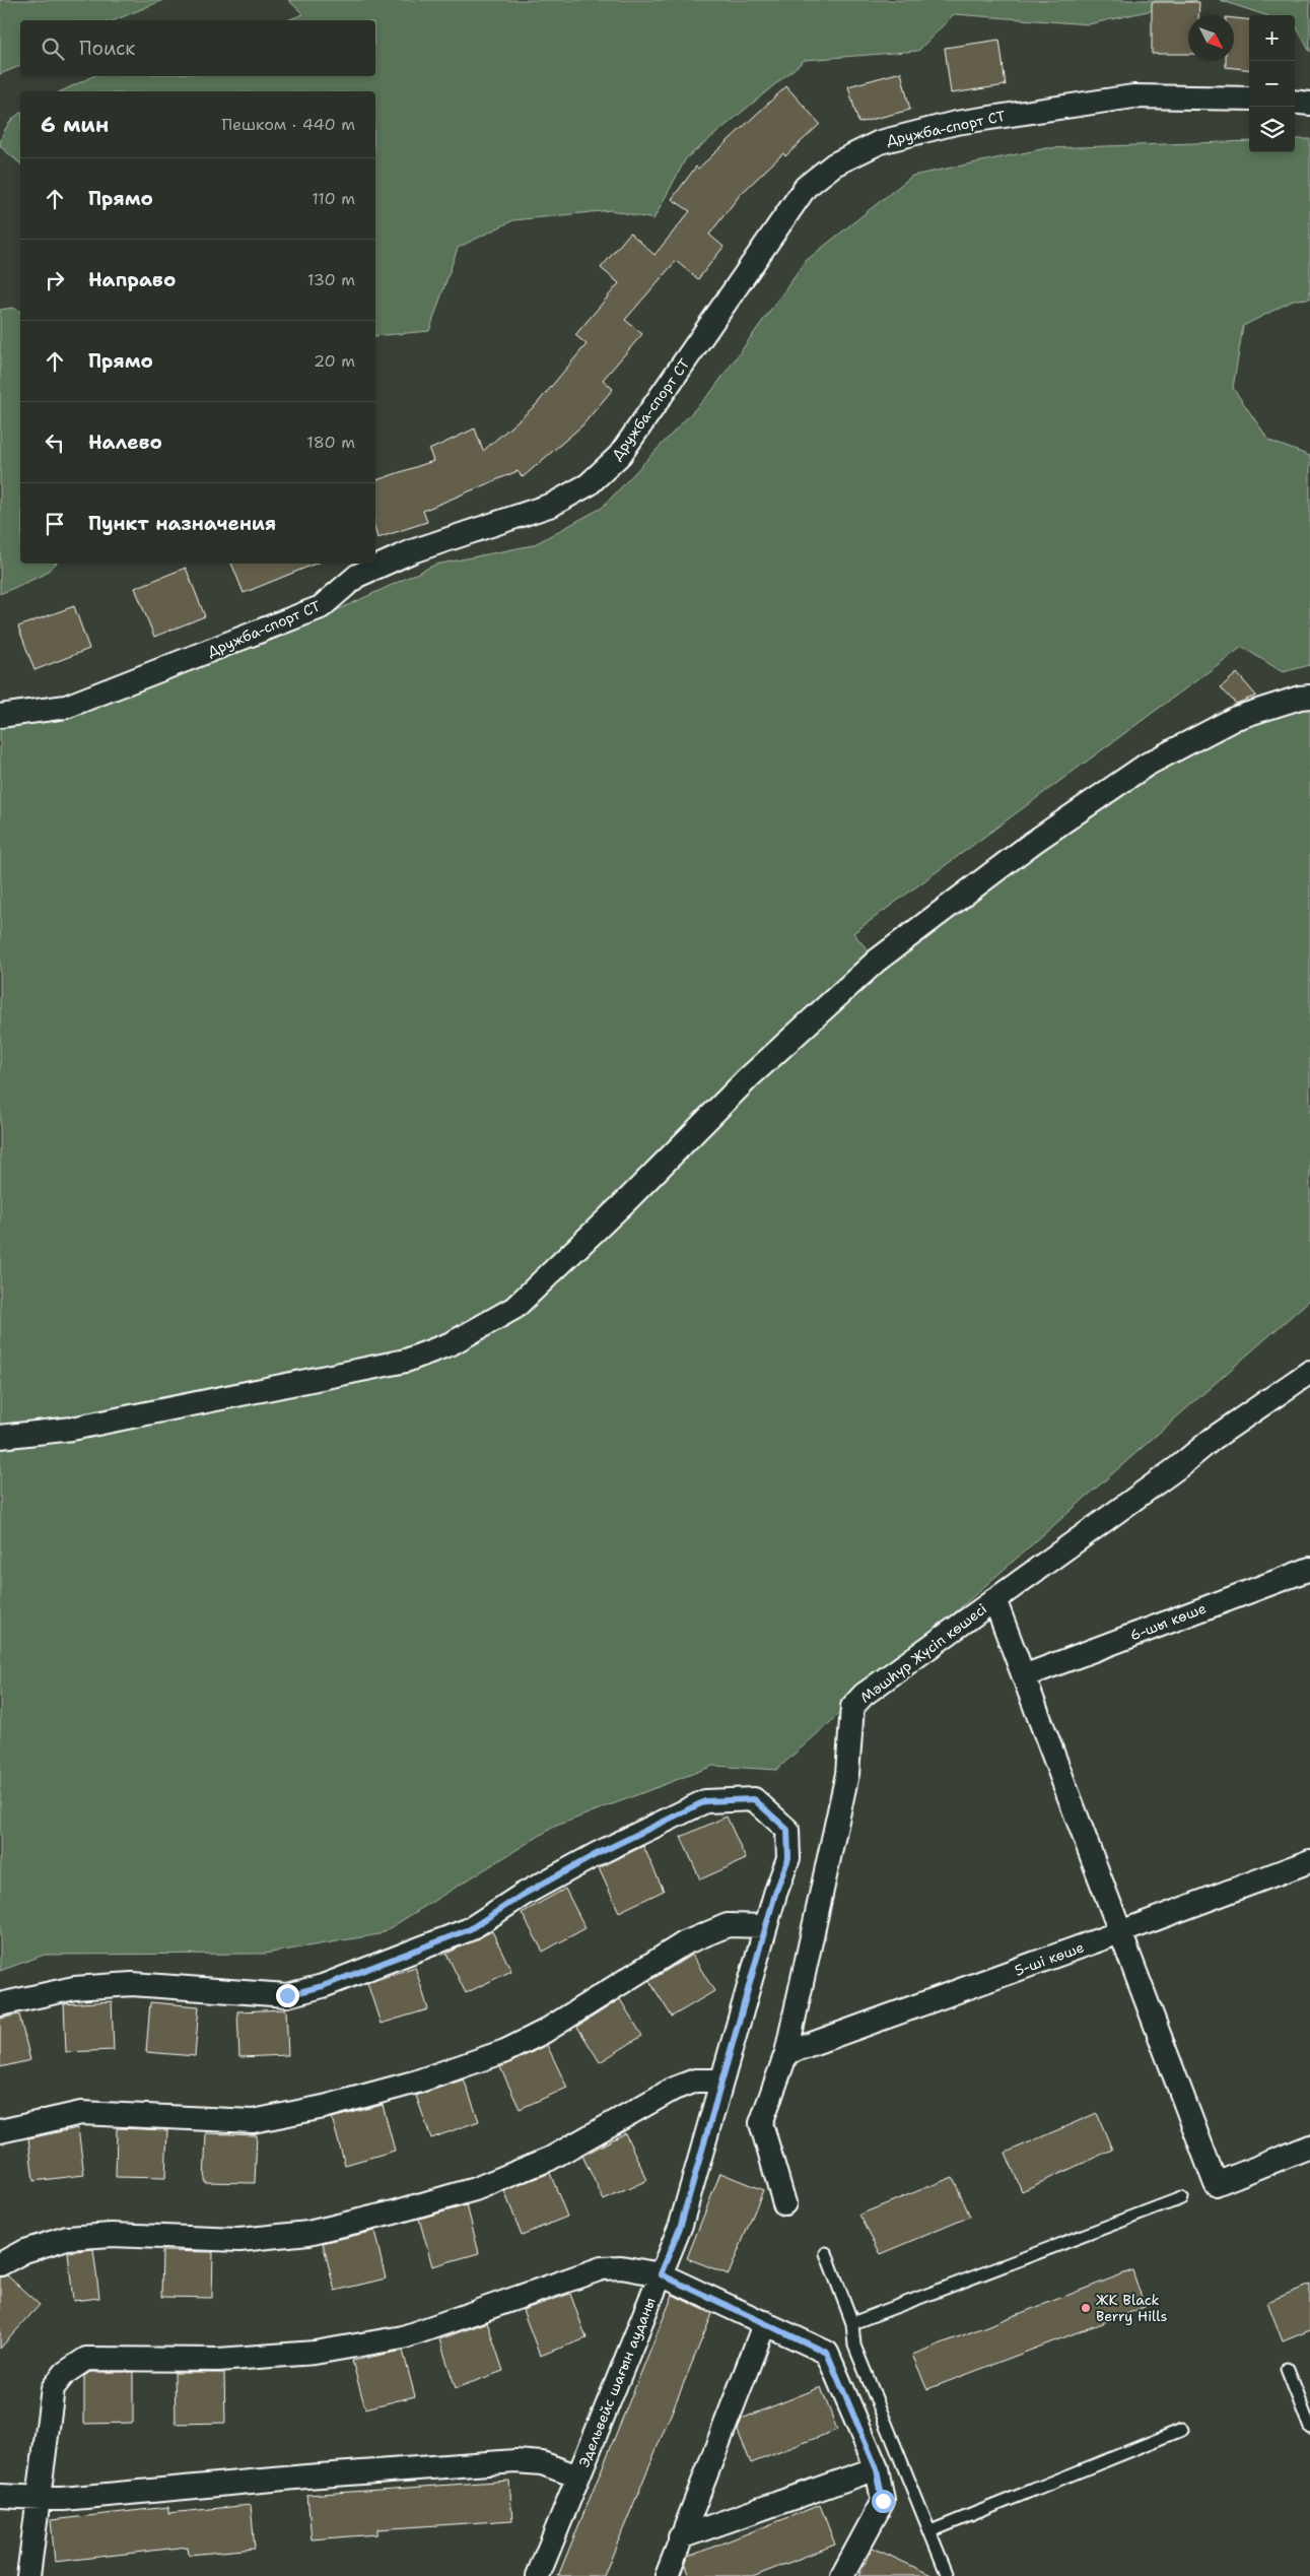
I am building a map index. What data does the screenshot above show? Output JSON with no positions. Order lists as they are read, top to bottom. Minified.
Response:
{"streets":{"street":["Дружба-спорт СТ","6-шы көше","Мәшhүр Жүсіп көшесі","5-ші көше","Эдельвейс шағын ауданы"]},"crossings":[["Мәшhүр Жүсіп көшесі","5-ші көше"]],"places":["ЖК Black Berry Hills"],"north":"bottom right","page":{"map_buttons":["+","−"],"search":"Поиск","heading":["6 мин","Пешком · 440 m"],"list":[["Прямо","110 m"],["Направо","130 m"],["Прямо","20 m"],["Налево","180 m"],"Пункт назначения"]}}
